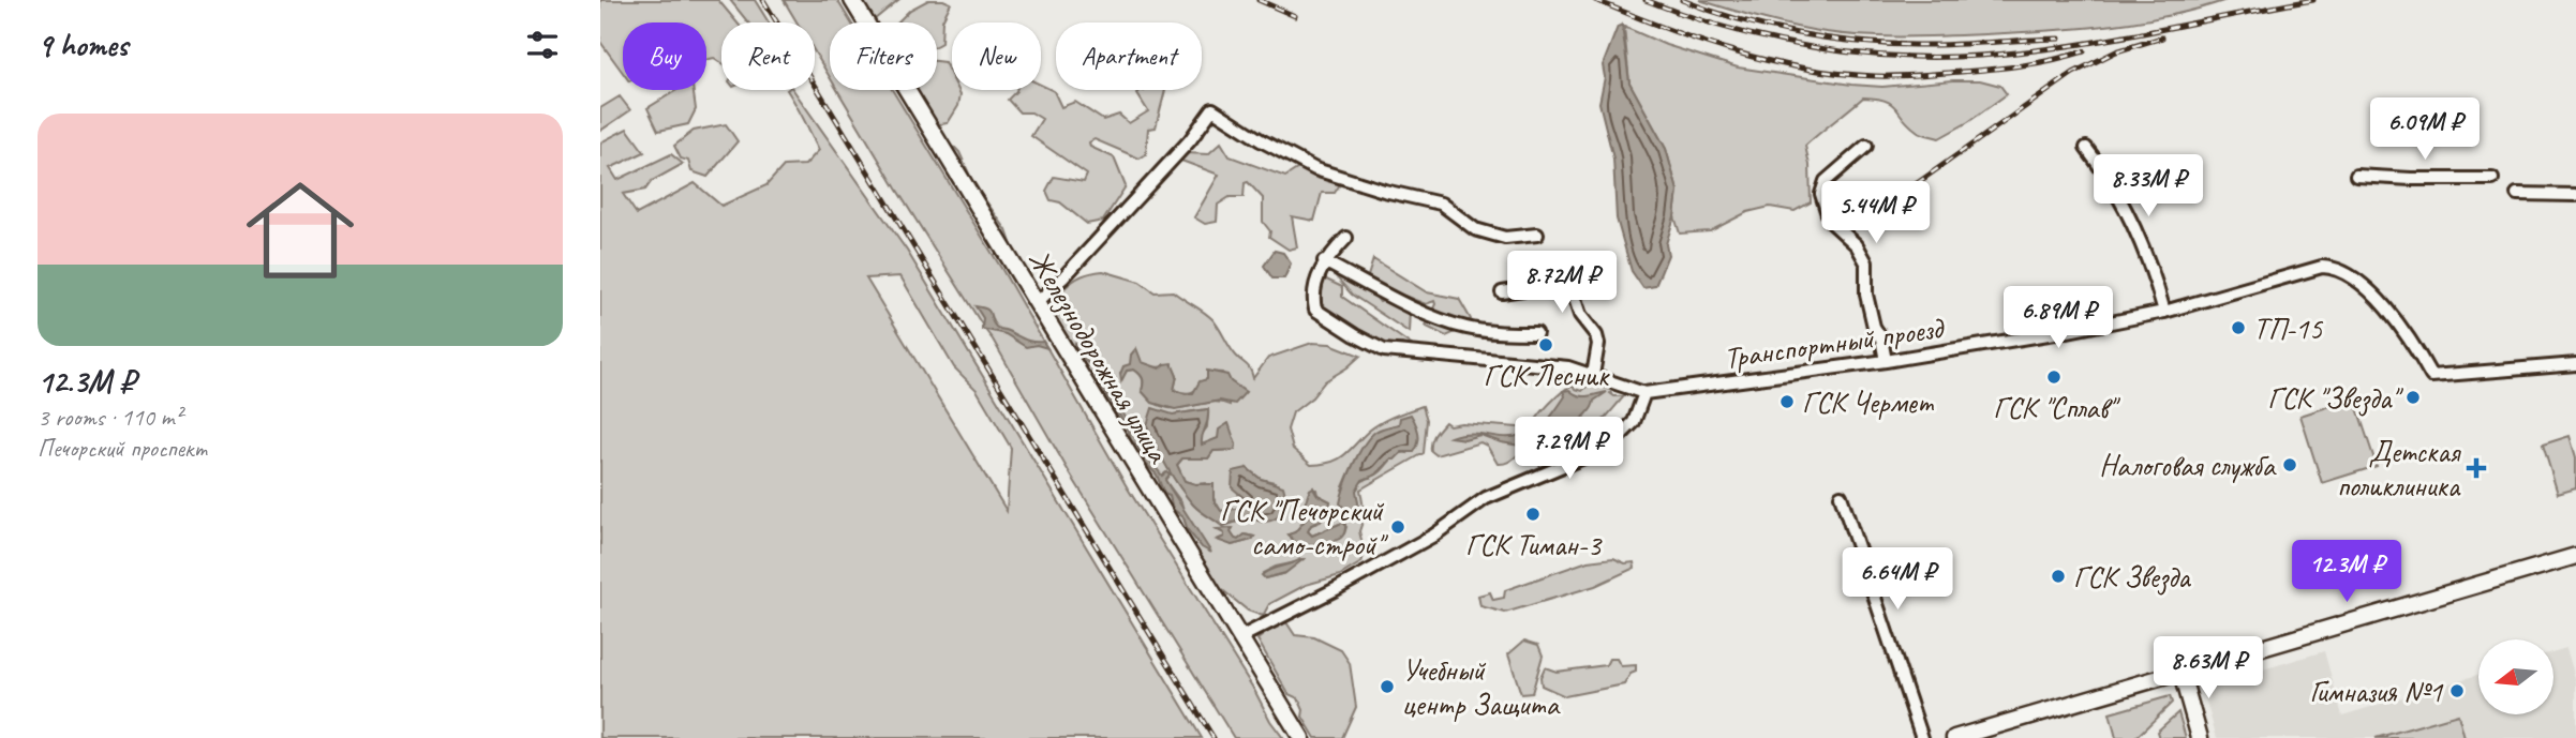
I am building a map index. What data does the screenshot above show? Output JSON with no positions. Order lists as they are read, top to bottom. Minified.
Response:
{"streets":{"main road":["Железнодорожная улица"],"street":["Транспортный проезд"]},"places":{"other":["ТП-15","ГСК Лесник","ГСК \"Сплав\"","ГСК \"Звезда\"","ГСК Чермет","Налоговая служба","ГСК Тиман-3","ГСК \"Печорский само-строй\"","ГСК Звезда","Учебный центр Защита","Гимназия №1"],"health":["Детская поликлиника"]},"north":"left","page":{"heading":"9 homes","chip":["Buy","Rent","Filters","New","Apartment"],"list":[{"name":"12.3M ₽","note":"3 rooms · 110 m² · Печорский проспект"}],"price":["6.09M ₽","8.33M ₽","5.44M ₽","8.72M ₽","6.89M ₽","7.29M ₽","12.3M ₽","6.64M ₽","8.63M ₽"]}}
